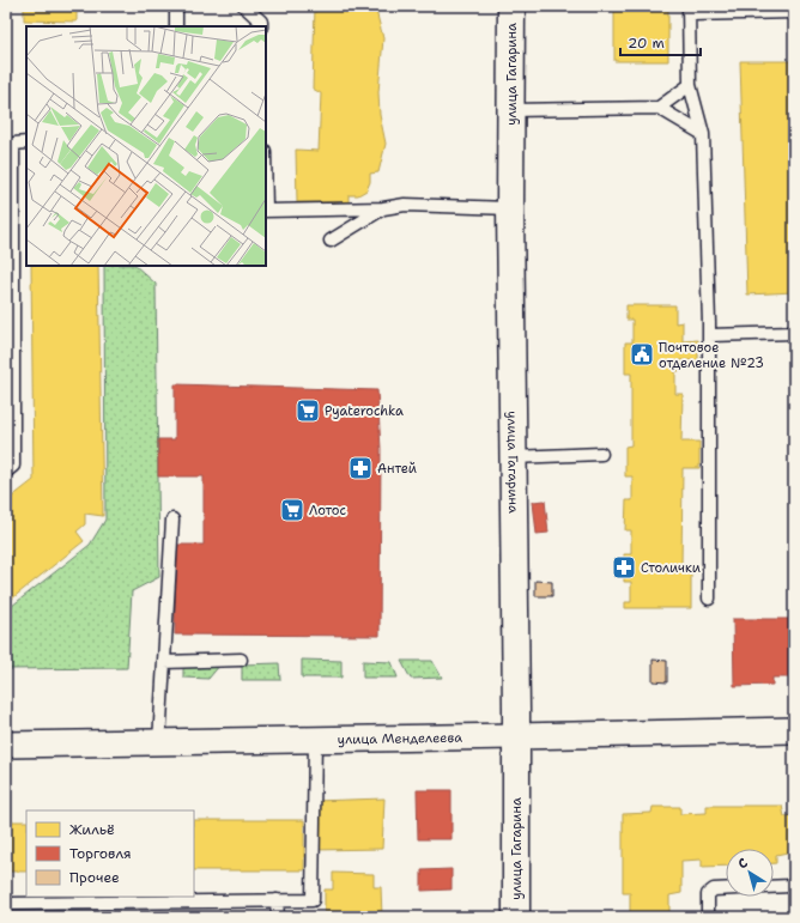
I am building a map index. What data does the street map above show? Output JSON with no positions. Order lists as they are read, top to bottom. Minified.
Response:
{"streets":{"main road":["улица Гагарина"],"street":["улица Менделеева"]},"crossings":[["улица Гагарина","улица Менделеева"]],"places":{"public building":["Почтовое отделение №23"],"supermarket":["Pyaterochka","Лотос"],"pharmacy":["Антей","Столички"]},"legend":["Жильё","Торговля","Прочее"],"scale_bar":"20 m","north":"top left"}
